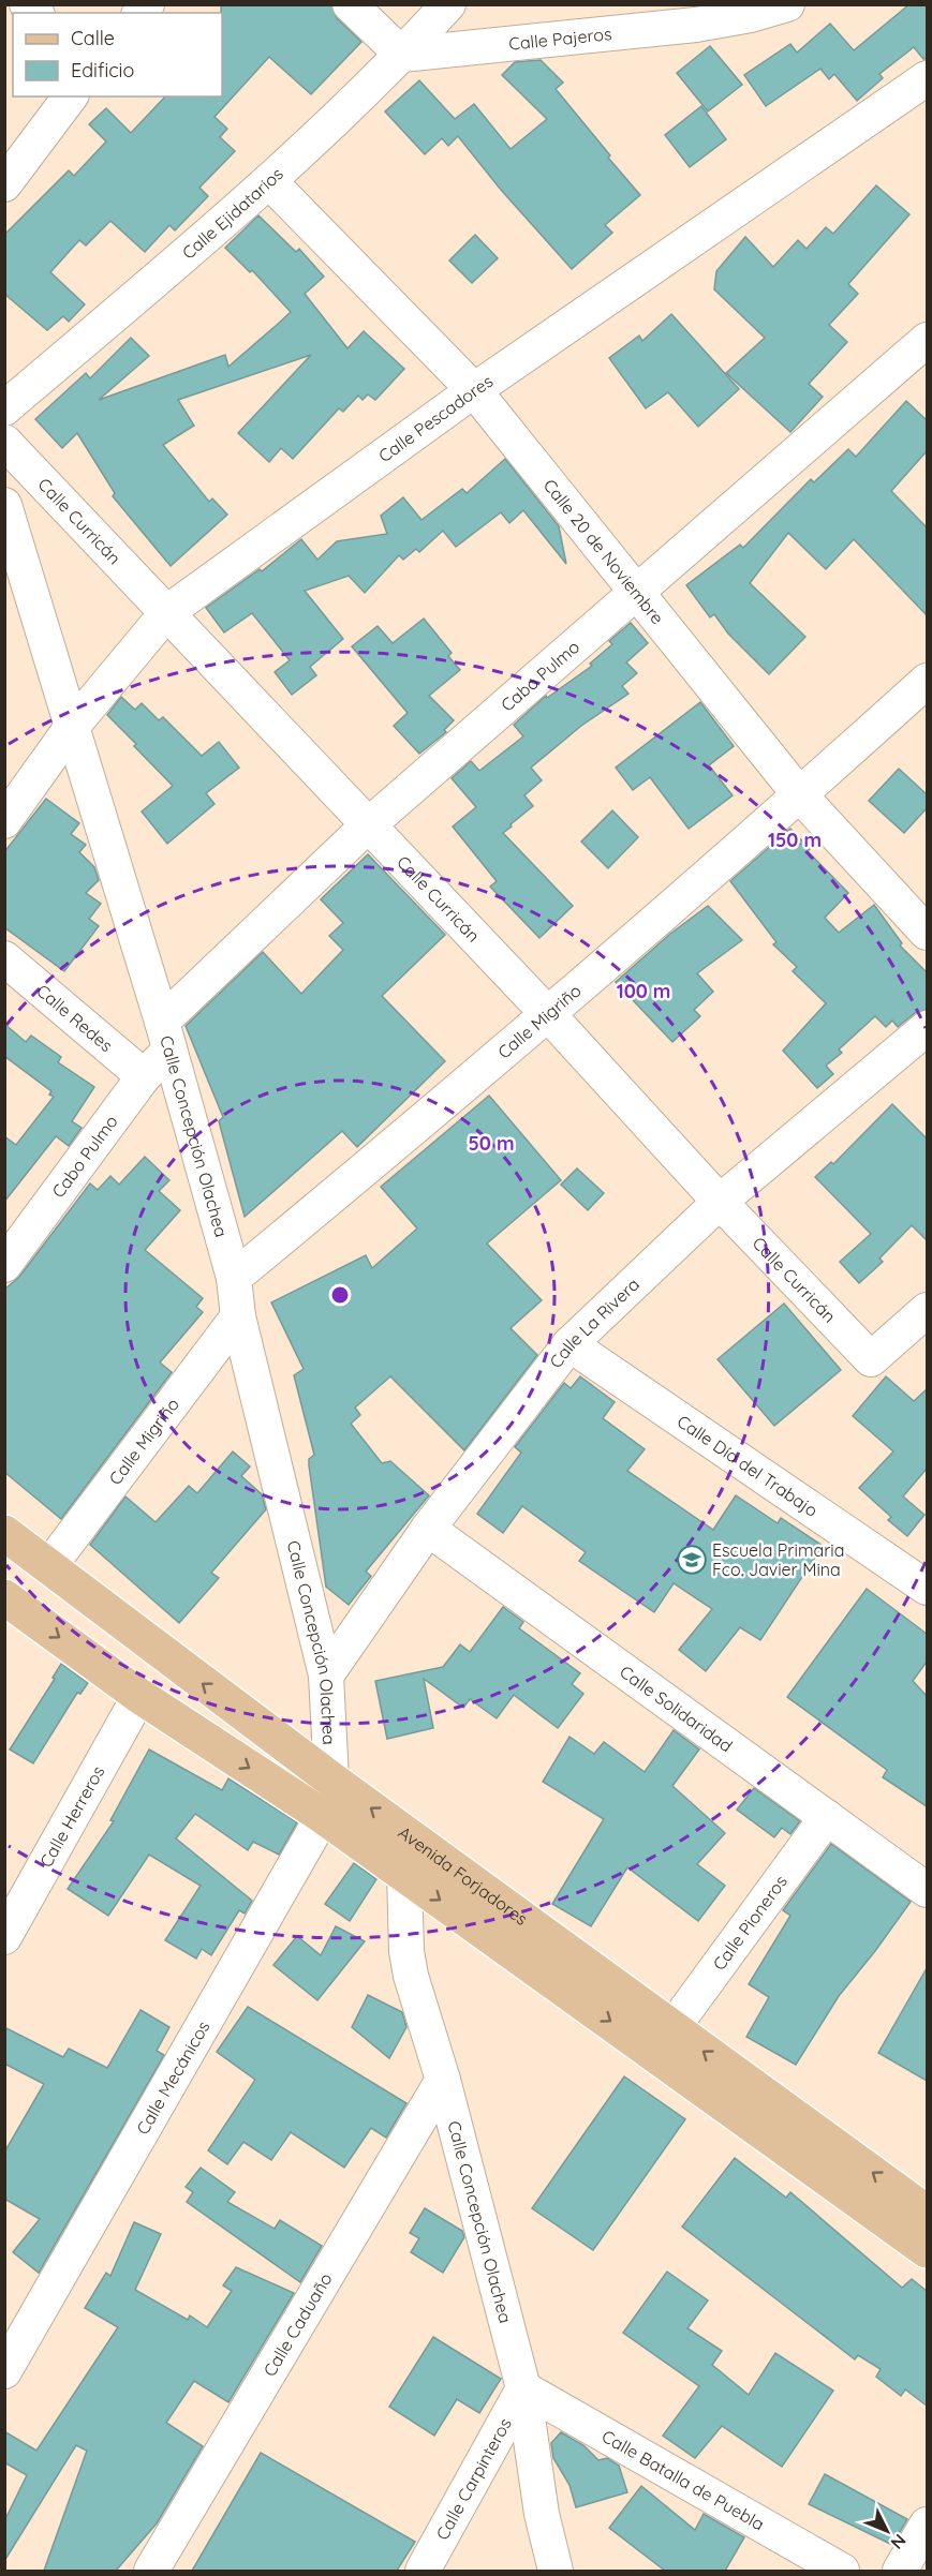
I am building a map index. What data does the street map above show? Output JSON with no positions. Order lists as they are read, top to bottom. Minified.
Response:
{"streets":{"main road":["Avenida Forjadores"],"street":["Calle Pajeros","Calle Ejidatarios","Calle Pescadores","Calle Curricán","Calle 20 de Noviembre","Cabo Pulmo","Calle Redes","Calle Migriño","Calle Concepción Olachea","Calle La Rivera","Calle Día del Trabajo","Calle Solidaridad","Calle Herreros","Calle Pioneros","Calle Mecánicos","Calle Caduaño","Calle Carpinteros","Calle Batalla de Puebla"]},"crossings":[["Calle Pajeros","Calle Ejidatarios"],["Calle Ejidatarios","Calle 20 de Noviembre"],["Calle Pescadores","Calle Curricán"],["Calle Pescadores","Calle 20 de Noviembre"],["Calle Pescadores","Calle Concepción Olachea"],["Calle Curricán","Cabo Pulmo"],["Calle Curricán","Calle Migriño"],["Calle Curricán","Calle La Rivera"],["Calle 20 de Noviembre","Cabo Pulmo"],["Calle 20 de Noviembre","Calle Migriño"],["Cabo Pulmo","Calle Redes"],["Cabo Pulmo","Calle Concepción Olachea"],["Calle Migriño","Calle Concepción Olachea"],["Calle Migriño","Avenida Forjadores"],["Calle Concepción Olachea","Calle La Rivera"],["Calle Concepción Olachea","Avenida Forjadores"],["Calle Concepción Olachea","Calle Mecánicos"],["Calle Concepción Olachea","Calle Caduaño"],["Calle Concepción Olachea","Calle Carpinteros"],["Calle Concepción Olachea","Calle Batalla de Puebla"],["Calle La Rivera","Calle Día del Trabajo"],["Calle La Rivera","Calle Solidaridad"],["Calle Solidaridad","Calle Pioneros"],["Calle Herreros","Avenida Forjadores"],["Avenida Forjadores","Calle Pioneros"],["Avenida Forjadores","Calle Mecánicos"],["Calle Carpinteros","Calle Batalla de Puebla"]],"places":{"school or university":["Escuela Primaria Fco. Javier Mina"]},"legend":["Calle","Edificio"],"north":"bottom right","rings":["150 m","100 m","50 m"]}
